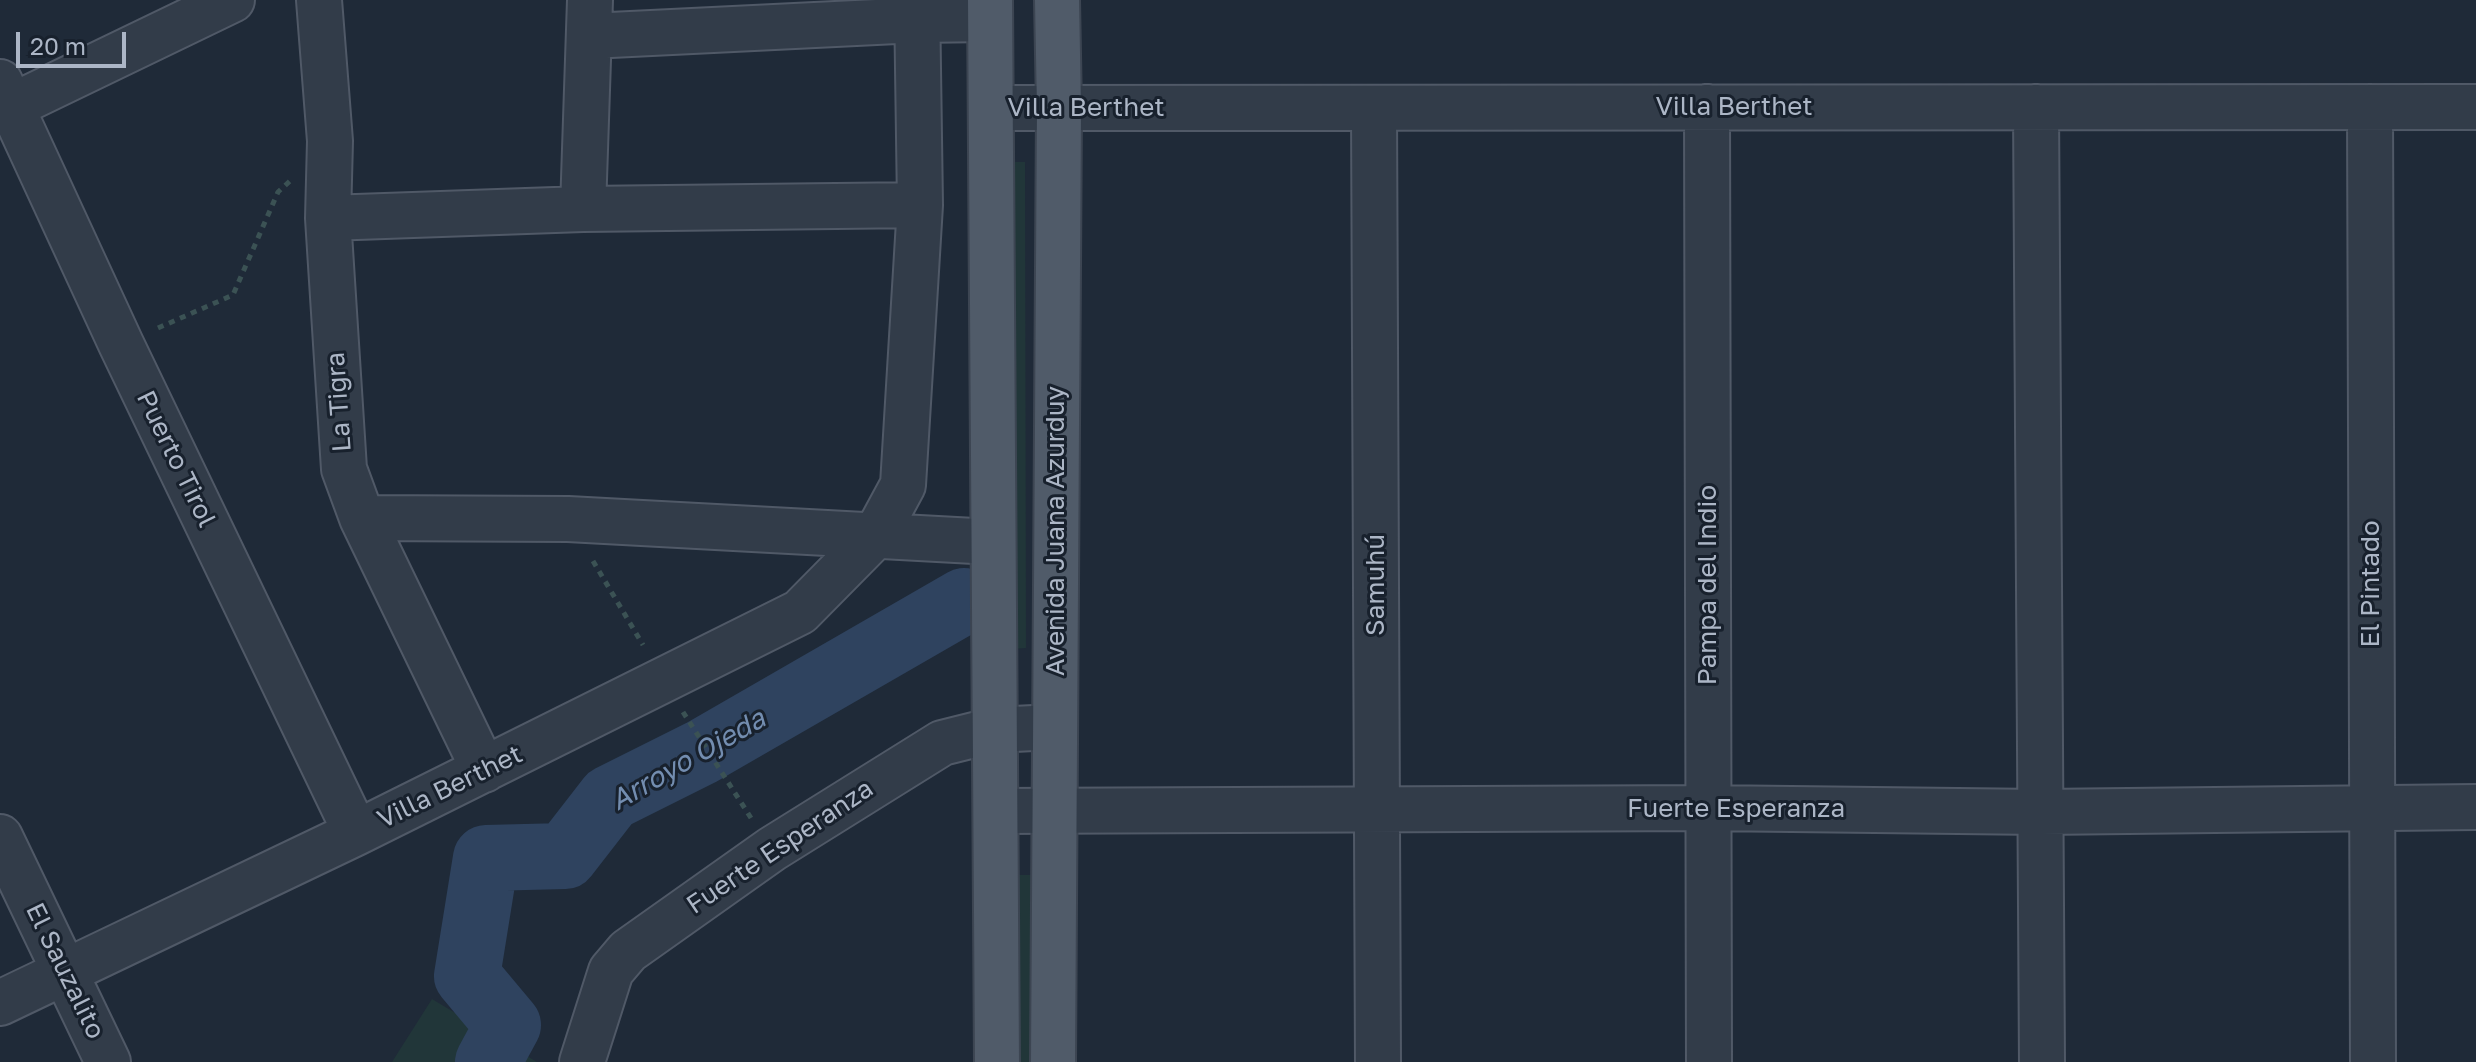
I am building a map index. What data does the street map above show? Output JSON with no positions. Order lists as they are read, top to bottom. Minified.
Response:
{"streets":{"main road":["Avenida Juana Azurduy"],"street":["Villa Berthet","La Tigra","Puerto Tirol","El Pintado","Samuhú","Pampa del Indio","Fuerte Esperanza","El Sauzalito"]},"crossings":[["Villa Berthet","La Tigra"],["Villa Berthet","Puerto Tirol"],["Villa Berthet","Avenida Juana Azurduy"],["Villa Berthet","El Pintado"],["Villa Berthet","Samuhú"],["Villa Berthet","Pampa del Indio"],["Villa Berthet","El Sauzalito"],["Avenida Juana Azurduy","Fuerte Esperanza"],["El Pintado","Fuerte Esperanza"],["Samuhú","Fuerte Esperanza"],["Pampa del Indio","Fuerte Esperanza"]],"water":["Arroyo Ojeda"],"scale_bar":"20 m"}
